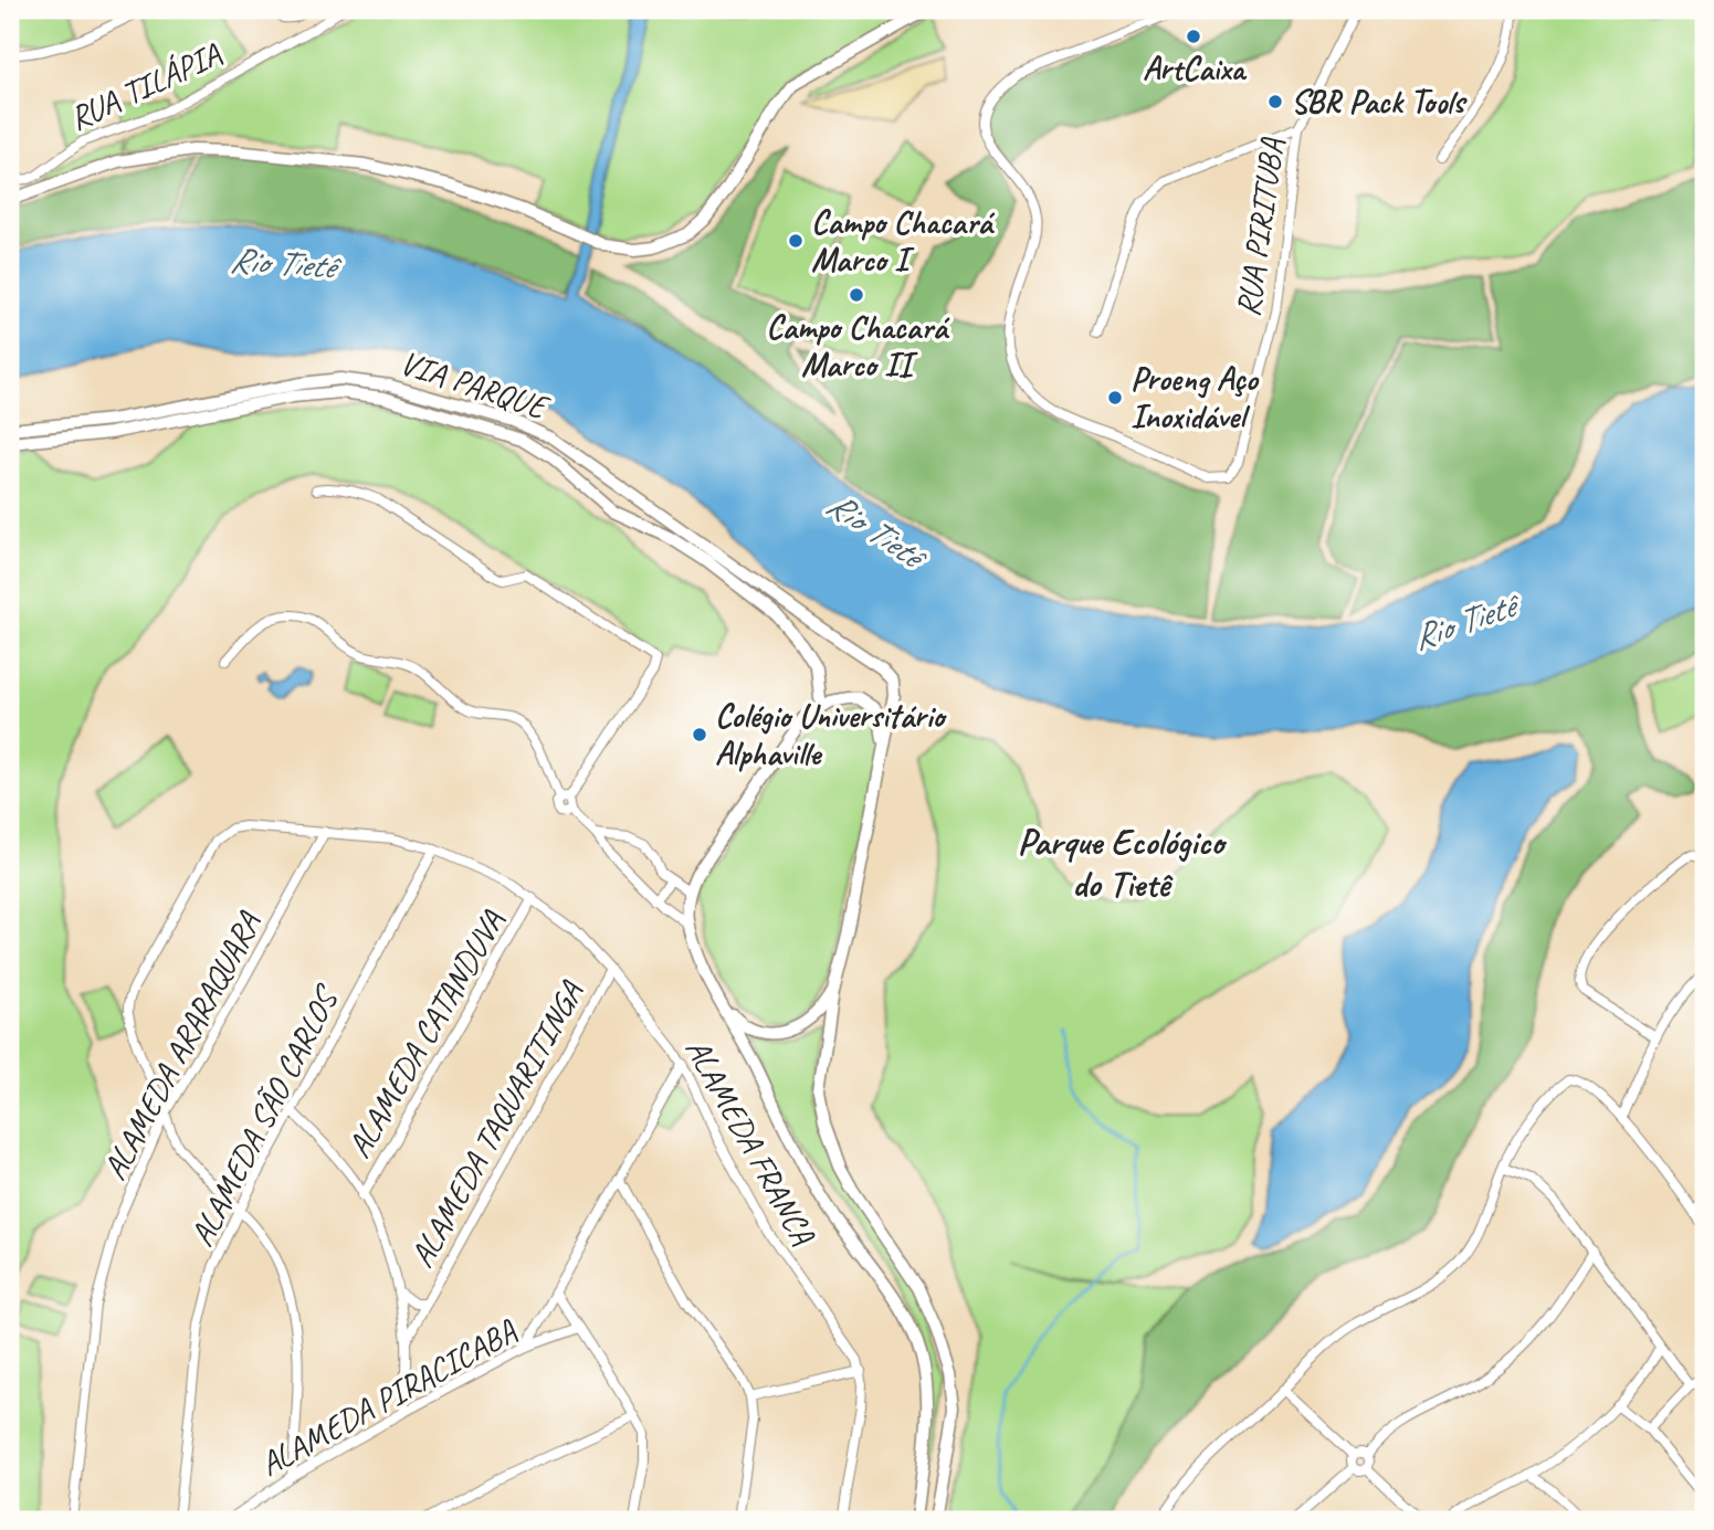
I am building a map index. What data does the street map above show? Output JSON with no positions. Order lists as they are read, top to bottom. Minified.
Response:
{"streets":{"main road":["VIA PARQUE"],"street":["RUA TILÁPIA","RUA PIRITUBA","ALAMEDA CATANDUVA","ALAMEDA ARARAQUARA","ALAMEDA SÃO CARLOS","ALAMEDA TAQUARITINGA","ALAMEDA FRANCA","ALAMEDA PIRACICABA"]},"crossings":[["ALAMEDA CATANDUVA","ALAMEDA FRANCA"],["ALAMEDA ARARAQUARA","ALAMEDA FRANCA"],["ALAMEDA SÃO CARLOS","ALAMEDA FRANCA"],["ALAMEDA TAQUARITINGA","ALAMEDA FRANCA"],["ALAMEDA FRANCA","ALAMEDA PIRACICABA"]],"districts":["Parque Ecológico do Tietê"],"water":["Rio Tietê"],"places":["ArtCaixa","SBR Pack Tools","Campo Chacará Marco I","Campo Chacará Marco II","Proeng Aço Inoxidável","Colégio Universitário Alphaville"]}
